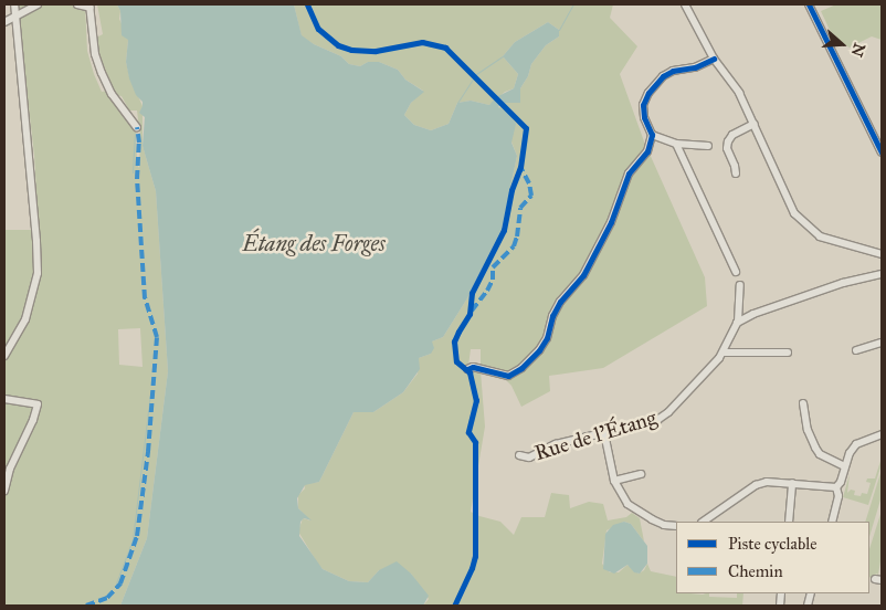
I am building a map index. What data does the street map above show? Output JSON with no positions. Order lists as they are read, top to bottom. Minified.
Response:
{"streets":{"street":["Rue de l'Étang"]},"water":["Étang des Forges"],"legend":["Piste cyclable","Chemin"],"north":"right"}
